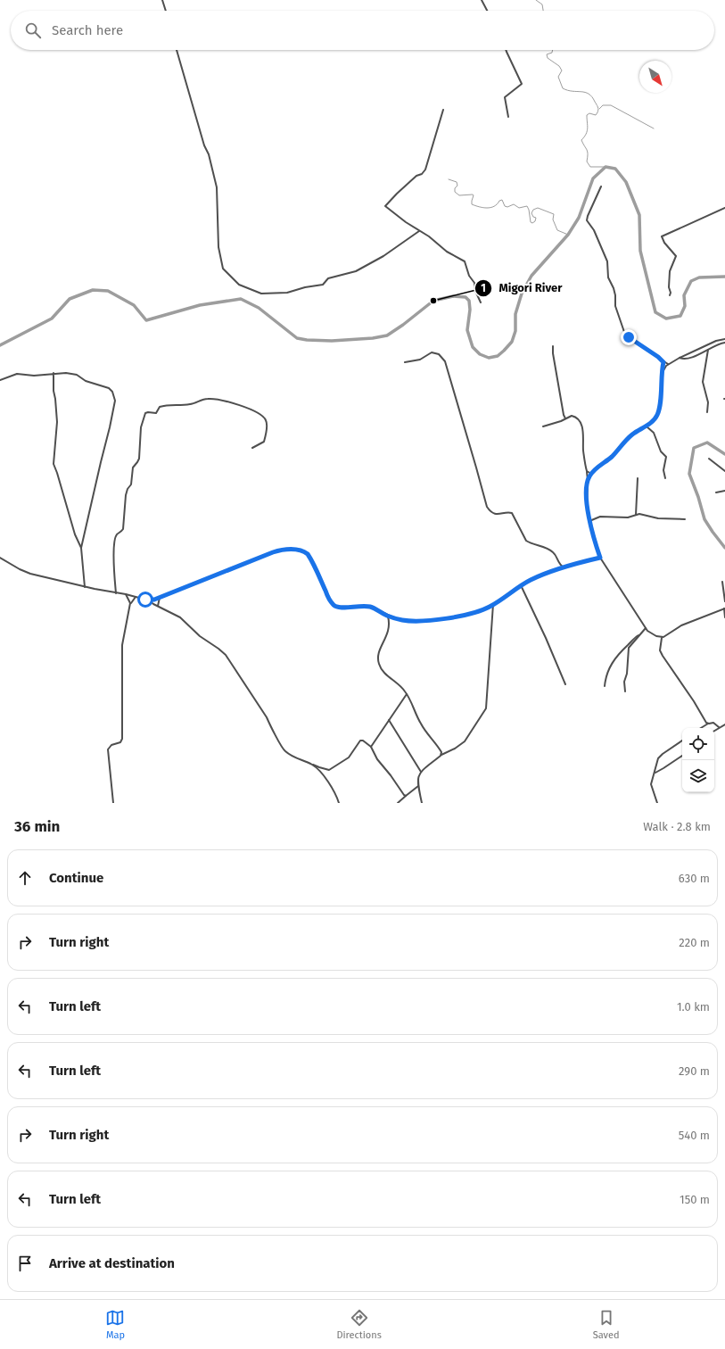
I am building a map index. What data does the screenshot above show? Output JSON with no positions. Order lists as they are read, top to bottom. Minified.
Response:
{"places":["Migori River"],"north":"bottom right","page":{"search":"Search here","heading":["36 min","Walk · 2.8 km"],"list":[["Continue","630 m"],["Turn right","220 m"],["Turn left","1.0 km"],["Turn left","290 m"],["Turn right","540 m"],["Turn left","150 m"],"Arrive at destination"],"nav":["Map","Directions","Saved"]}}
